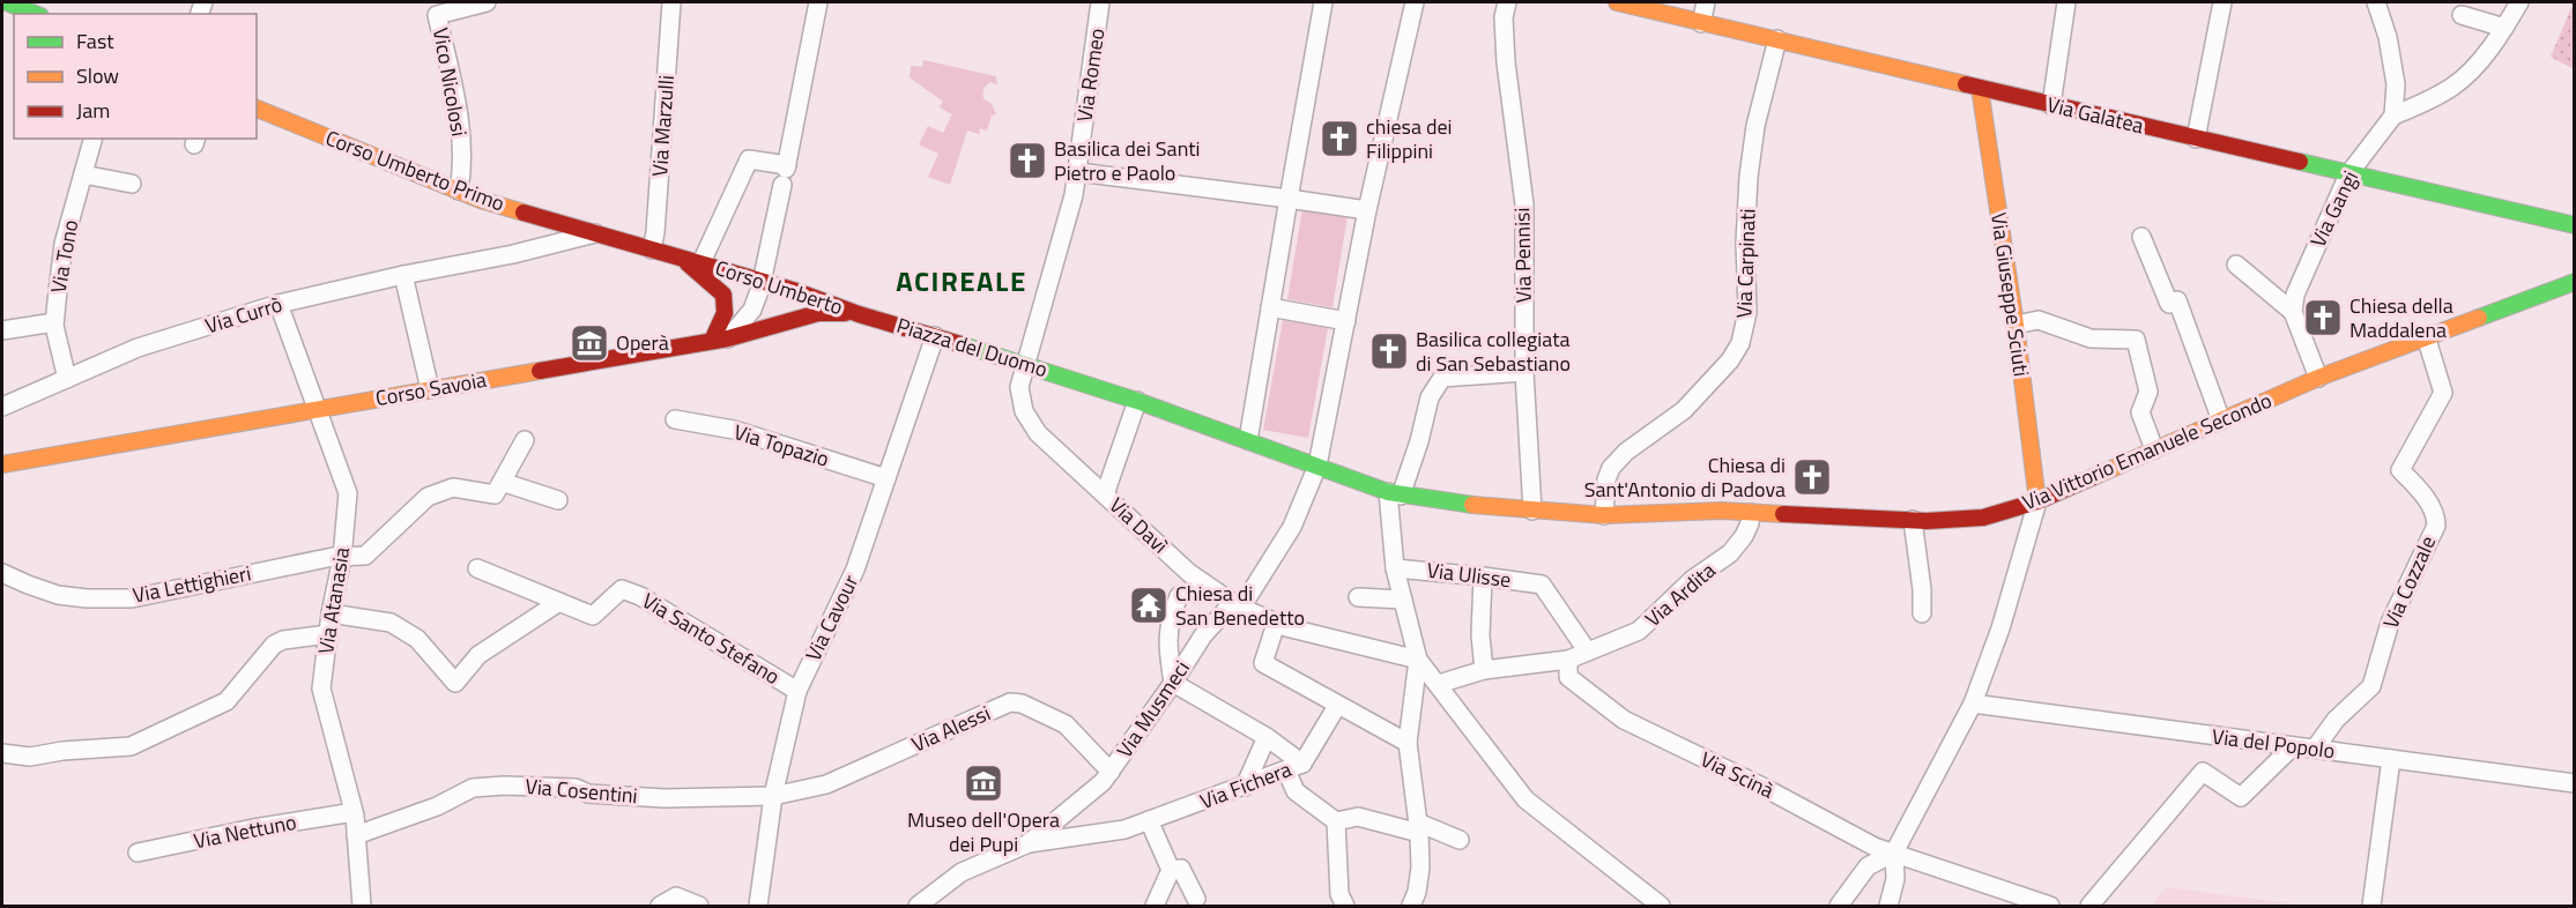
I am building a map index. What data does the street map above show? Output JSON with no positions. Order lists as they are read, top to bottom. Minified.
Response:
{"streets":{"street":["Via Romeo","Vico Nicolosi","Via Galatea","Via Marzulli","Corso Umberto Primo","Via Gangi","Via Pennisi","Via Tono","Via Carpinati","Corso Umberto","Via Giuseppe Sciuti","Via Currò","Piazza del Duomo","Corso Savoia","Via Topazio","Via Vittorio Emanuele Secondo","Via Davì","Via Ulisse","Via Cozzale","Via Lettighieri","Via Ardita","Via Atanasia","Via Cavour","Via Santo Stefano","Via Musmeci","Via Alessi","Via del Popolo","Via Scinà","Via Fichera","Via Cosentini","Via Nettuno"]},"crossings":[["Via Romeo","Piazza del Duomo"],["Via Romeo","Via Davì"],["Vico Nicolosi","Corso Umberto Primo"],["Via Galatea","Via Gangi"],["Via Galatea","Via Carpinati"],["Via Galatea","Via Giuseppe Sciuti"],["Via Marzulli","Corso Umberto Primo"],["Corso Umberto Primo","Corso Umberto"],["Corso Umberto Primo","Via Currò"],["Via Pennisi","Via Vittorio Emanuele Secondo"],["Via Tono","Via Currò"],["Via Carpinati","Via Vittorio Emanuele Secondo"],["Corso Umberto","Piazza del Duomo"],["Corso Umberto","Corso Savoia"],["Via Giuseppe Sciuti","Via Vittorio Emanuele Secondo"],["Via Currò","Via Atanasia"],["Piazza del Duomo","Corso Savoia"],["Piazza del Duomo","Via Vittorio Emanuele Secondo"],["Piazza del Duomo","Via Davì"],["Piazza del Duomo","Via Cavour"],["Corso Savoia","Via Atanasia"],["Via Topazio","Via Cavour"],["Via Vittorio Emanuele Secondo","Via Cozzale"],["Via Vittorio Emanuele Secondo","Via Ardita"],["Via Davì","Via Musmeci"],["Via Ulisse","Via Ardita"],["Via Cozzale","Via del Popolo"],["Via Lettighieri","Via Atanasia"],["Via Ardita","Via Scinà"],["Via Atanasia","Via Cosentini"],["Via Atanasia","Via Nettuno"],["Via Cavour","Via Santo Stefano"],["Via Cavour","Via Alessi"],["Via Cavour","Via Cosentini"],["Via Musmeci","Via Alessi"],["Via Musmeci","Via Fichera"],["Via Alessi","Via Cosentini"]],"districts":["ACIREALE"],"places":{"church":["chiesa dei Filippini","Basilica dei Santi Pietro e Paolo","Chiesa della Maddalena","Basilica collegiata di San Sebastiano","Chiesa di Sant'Antonio di Padova"],"museum":["Operà","Museo dell'Opera dei Pupi"],"temple":["Chiesa di San Benedetto"]},"legend":["Fast","Slow","Jam"]}
